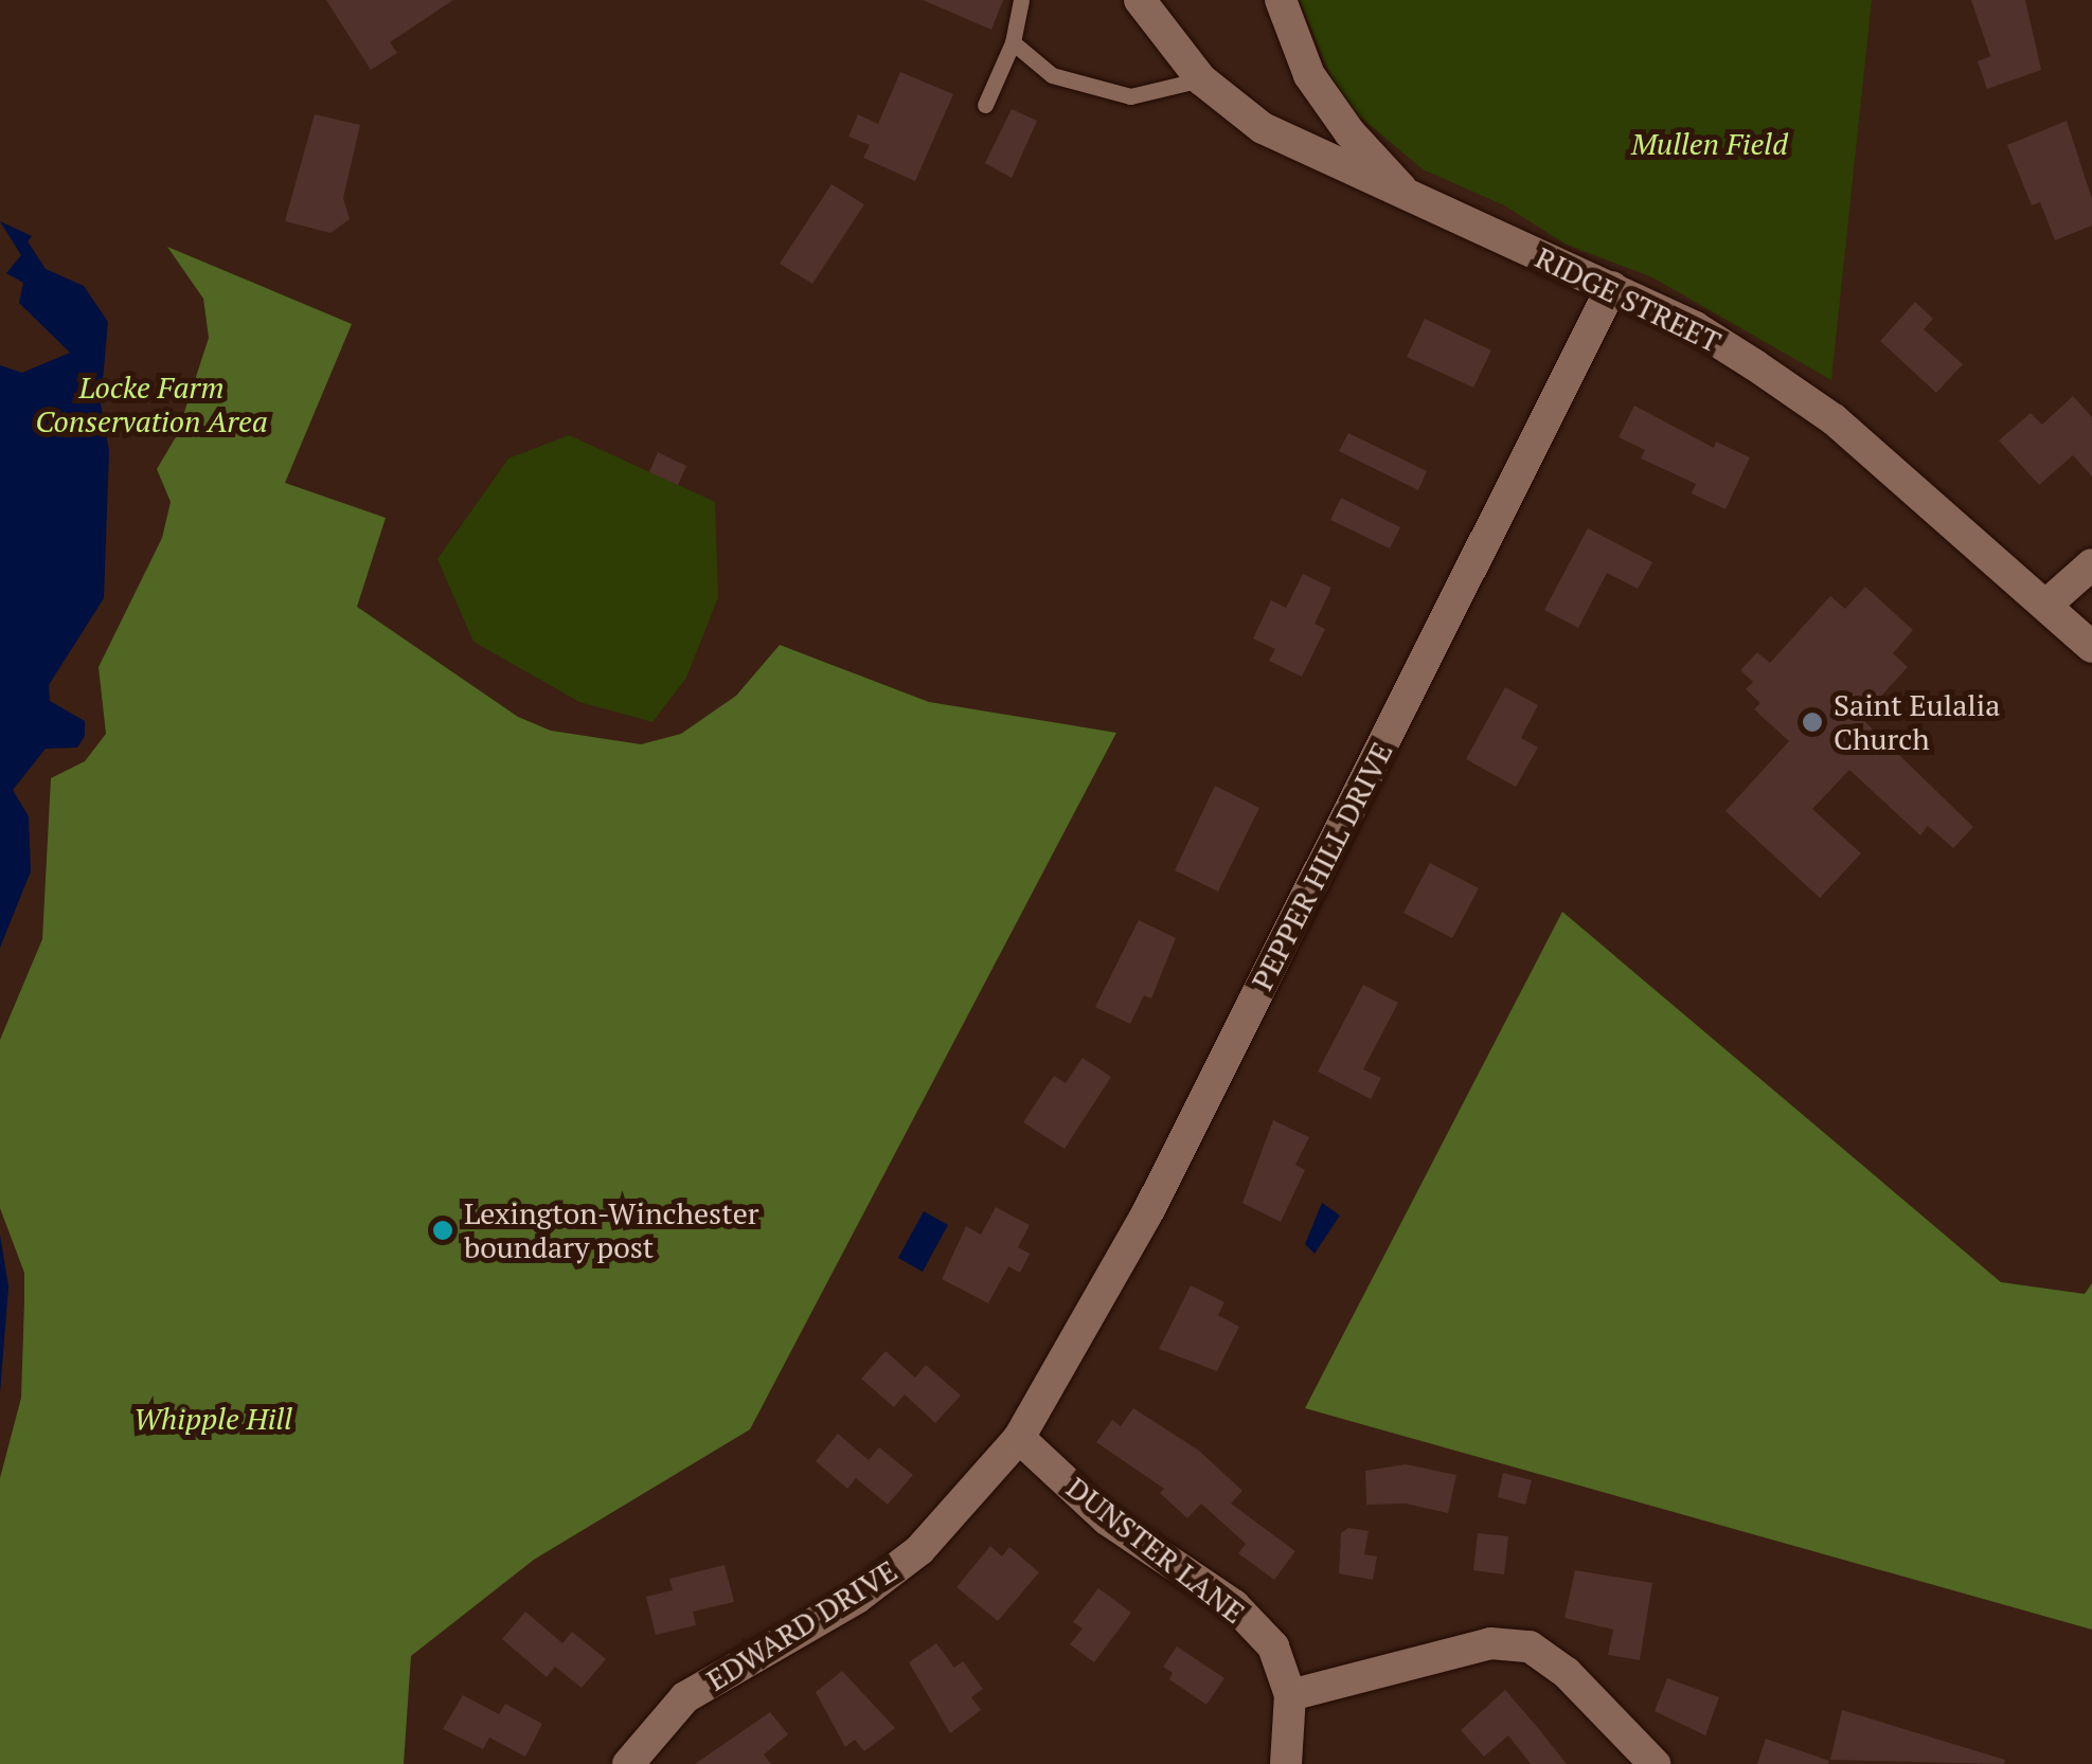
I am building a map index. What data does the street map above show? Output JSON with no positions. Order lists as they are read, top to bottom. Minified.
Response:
{"streets":{"street":["RIDGE STREET","PEPPER HILL DRIVE","DUNSTER LANE","EDWARD DRIVE"]},"crossings":[["RIDGE STREET","PEPPER HILL DRIVE"],["PEPPER HILL DRIVE","DUNSTER LANE"],["PEPPER HILL DRIVE","EDWARD DRIVE"],["DUNSTER LANE","EDWARD DRIVE"]],"parks":["Mullen Field","Locke Farm Conservation Area","Whipple Hill"],"places":["Saint Eulalia Church","Lexington-Winchester boundary post"]}
